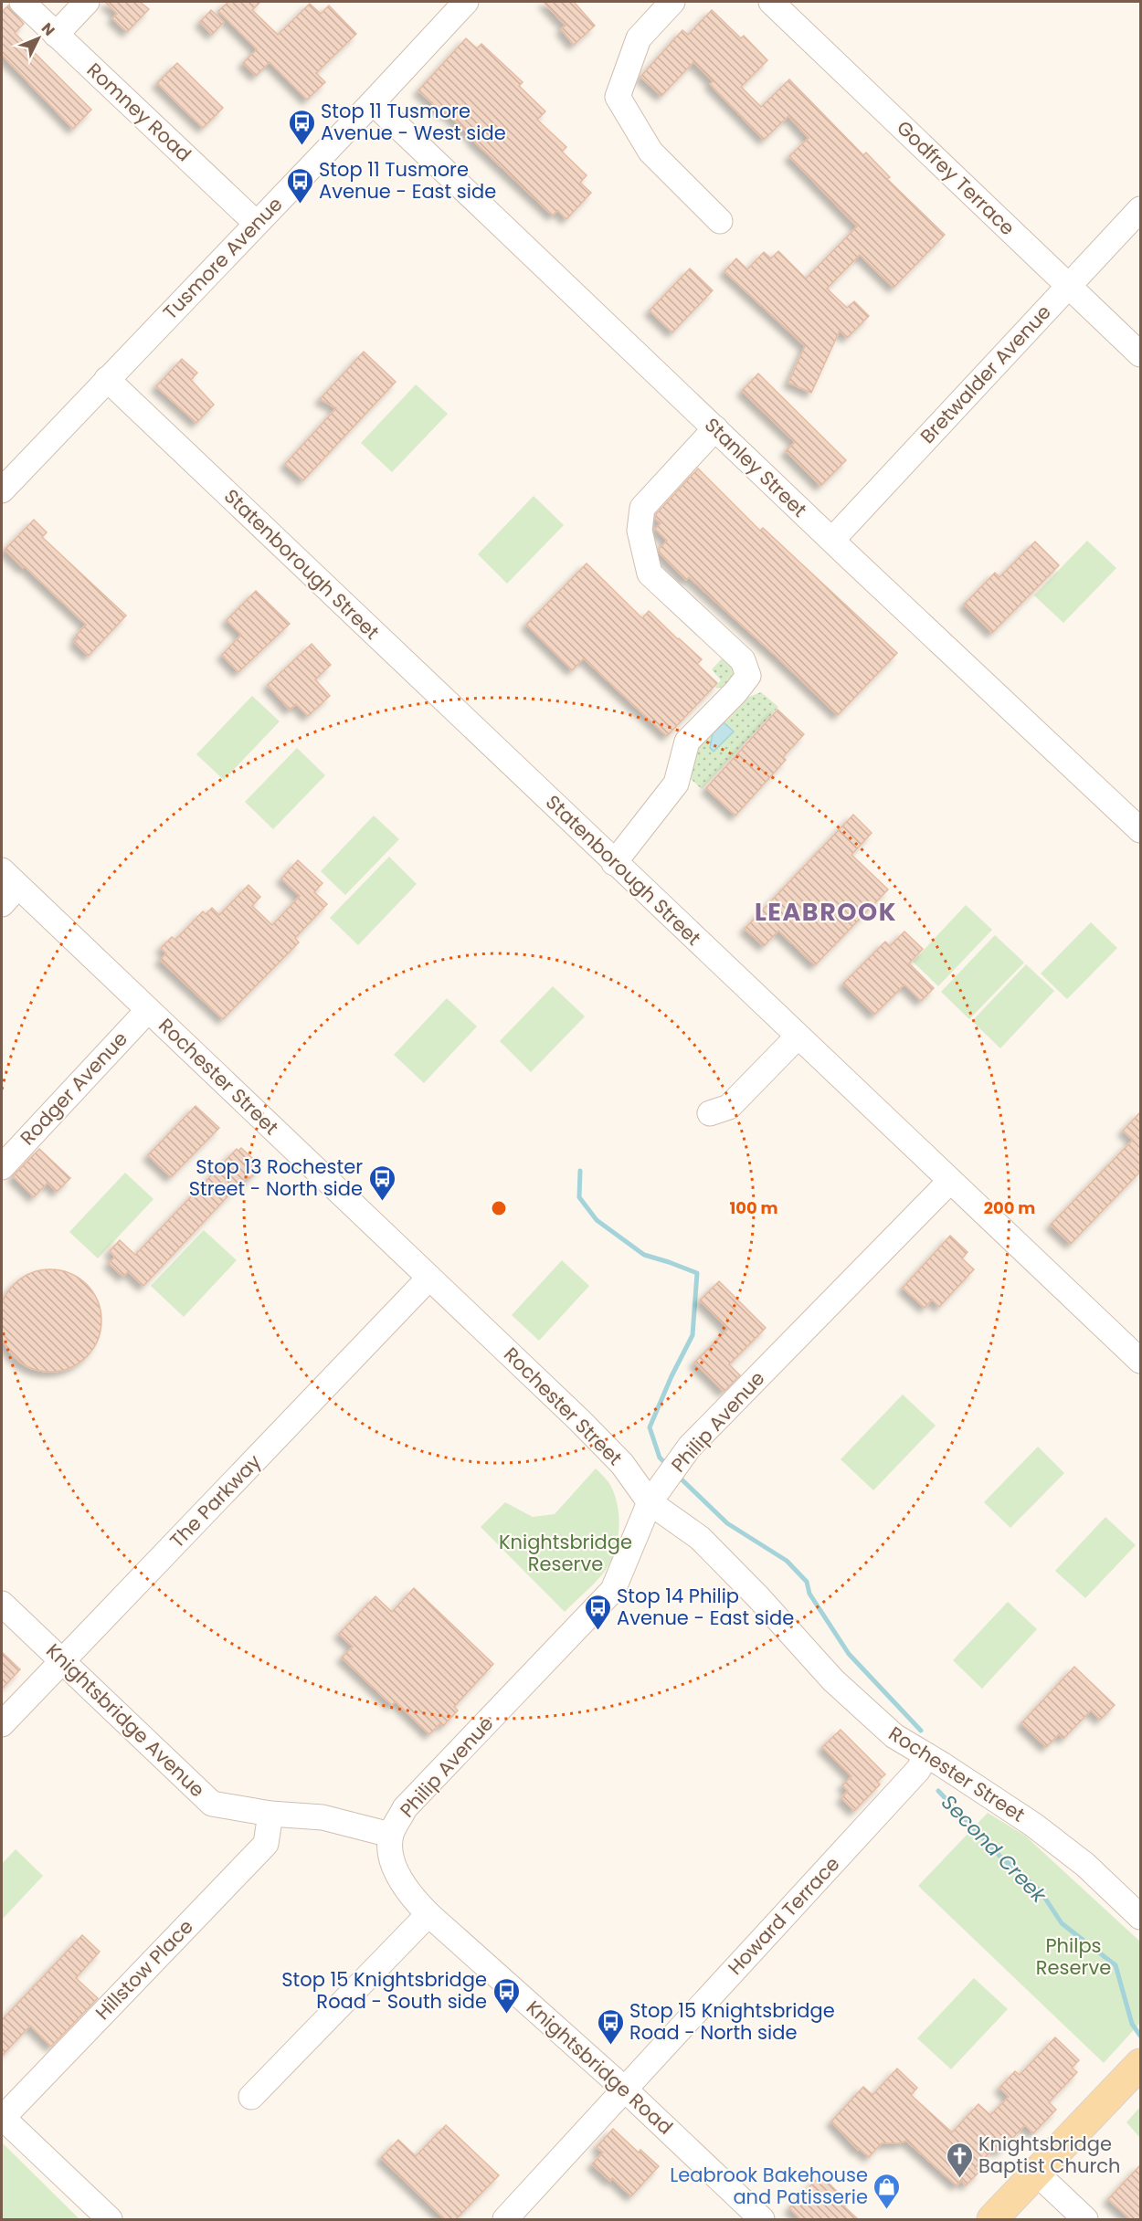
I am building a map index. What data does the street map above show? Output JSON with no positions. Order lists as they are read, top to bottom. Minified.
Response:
{"streets":{"street":["Romney Road","Godfrey Terrace","Tusmore Avenue","Bretwalder Avenue","Stanley Street","Statenborough Street","Rochester Street","Rodger Avenue","Philip Avenue","The Parkway","Knightsbridge Avenue","Howard Terrace","Hillstow Place","Knightsbridge Road"]},"crossings":[["Romney Road","Tusmore Avenue"],["Godfrey Terrace","Bretwalder Avenue"],["Tusmore Avenue","Stanley Street"],["Tusmore Avenue","Statenborough Street"],["Bretwalder Avenue","Stanley Street"],["Statenborough Street","Philip Avenue"],["Rochester Street","Rodger Avenue"],["Rochester Street","Philip Avenue"],["Rochester Street","The Parkway"],["Rochester Street","Howard Terrace"],["Philip Avenue","Knightsbridge Avenue"],["Philip Avenue","Knightsbridge Road"],["The Parkway","Knightsbridge Avenue"],["Knightsbridge Avenue","Hillstow Place"],["Knightsbridge Avenue","Knightsbridge Road"],["Howard Terrace","Knightsbridge Road"]],"districts":["LEABROOK"],"water":["Second Creek"],"parks":["Knightsbridge Reserve","Philps Reserve"],"places":{"bus stop":["Stop 11 Tusmore Avenue - West side","Stop 11 Tusmore Avenue - East side","Stop 13 Rochester Street - North side","Stop 14 Philip Avenue - East side","Stop 15 Knightsbridge Road - South side","Stop 15 Knightsbridge Road - North side"],"church":["Knightsbridge Baptist Church"],"shop":["Leabrook Bakehouse and Patisserie"]},"north":"top right","rings":["100 m","200 m"]}
